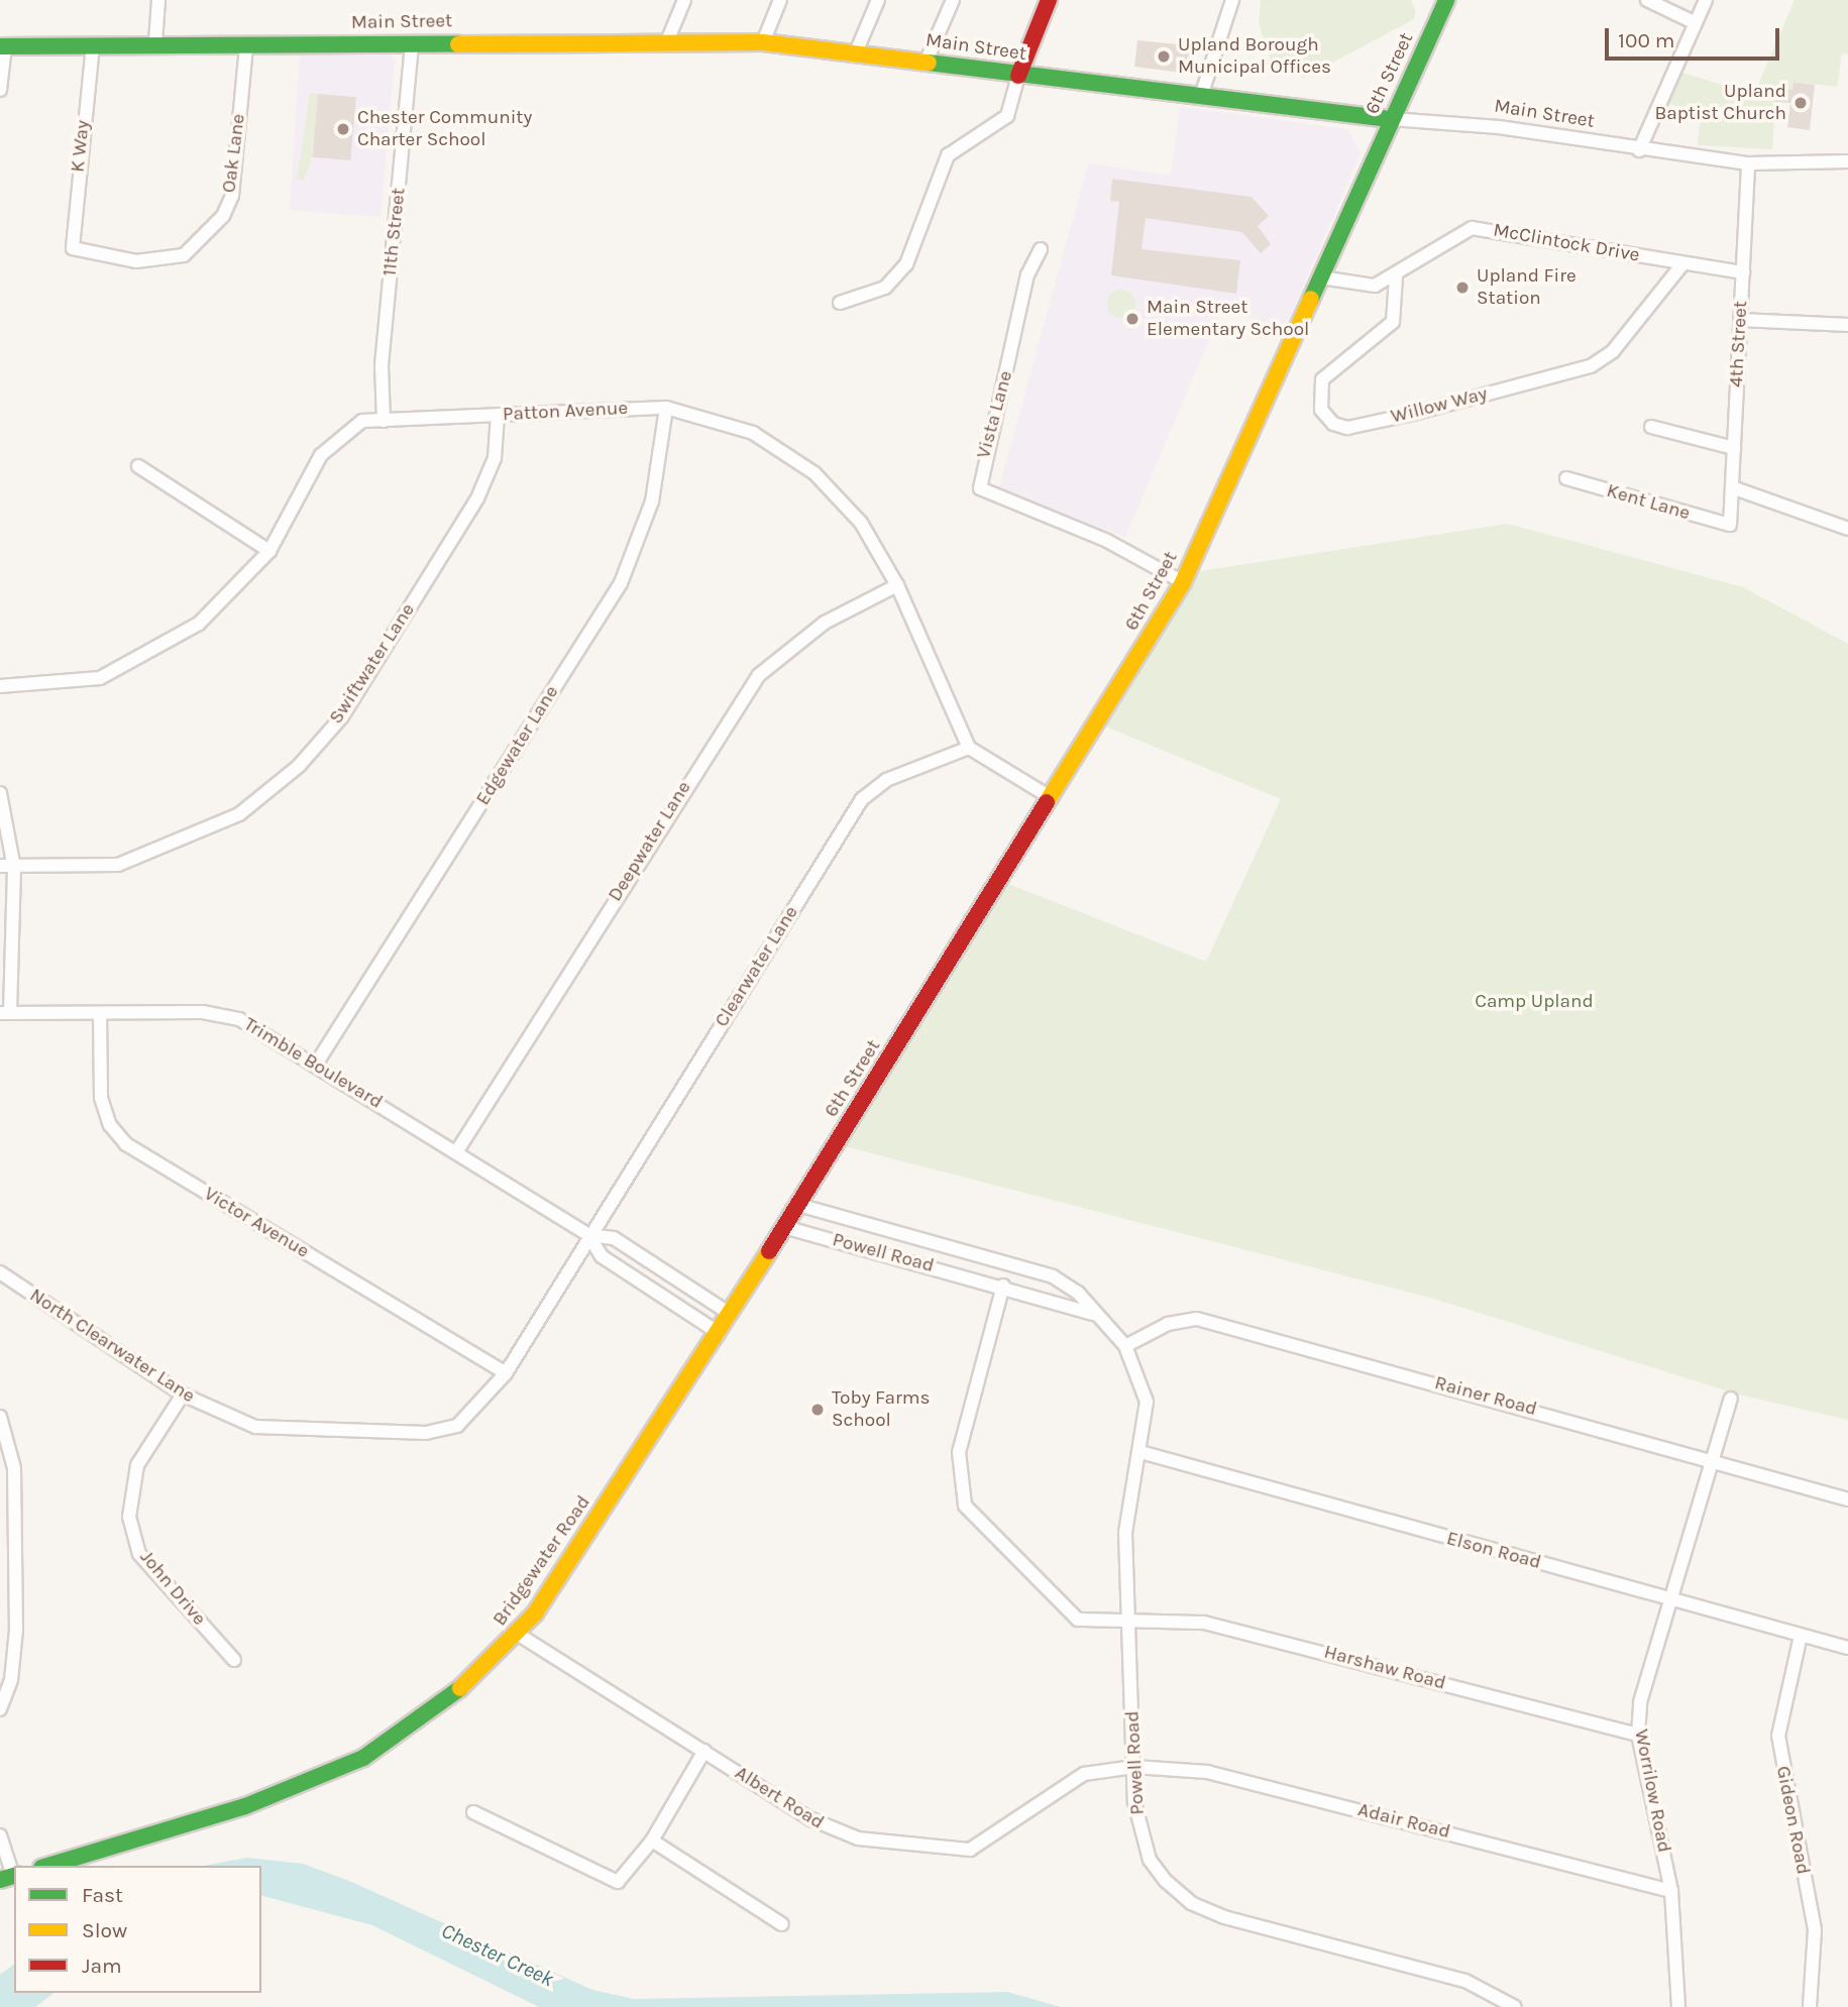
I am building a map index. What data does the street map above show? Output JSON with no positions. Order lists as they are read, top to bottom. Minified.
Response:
{"streets":{"street":["Main Street","6th Street","K Way","Oak Lane","11th Street","McClintock Drive","4th Street","Willow Way","Patton Avenue","Vista Lane","Kent Lane","Swiftwater Lane","Edgewater Lane","Deepwater Lane","Clearwater Lane","Trimble Boulevard","Victor Avenue","Powell Road","North Clearwater Lane","Rainer Road","Elson Road","Bridgewater Road","John Drive","Harshaw Road","Worrilow Road","Albert Road","Gideon Road","Adair Road"]},"crossings":[["Main Street","6th Street"],["Main Street","K Way"],["Main Street","Oak Lane"],["Main Street","11th Street"],["Main Street","4th Street"],["6th Street","McClintock Drive"],["6th Street","Vista Lane"],["6th Street","Bridgewater Road"],["K Way","Oak Lane"],["11th Street","Patton Avenue"],["McClintock Drive","4th Street"],["McClintock Drive","Willow Way"],["4th Street","Kent Lane"],["Patton Avenue","Swiftwater Lane"],["Patton Avenue","Edgewater Lane"],["Patton Avenue","Deepwater Lane"],["Patton Avenue","Clearwater Lane"],["Edgewater Lane","Trimble Boulevard"],["Deepwater Lane","Trimble Boulevard"],["Clearwater Lane","Trimble Boulevard"],["Clearwater Lane","North Clearwater Lane"],["Trimble Boulevard","Victor Avenue"],["Trimble Boulevard","North Clearwater Lane"],["Trimble Boulevard","Bridgewater Road"],["Victor Avenue","North Clearwater Lane"],["Powell Road","Rainer Road"],["Powell Road","Elson Road"],["Powell Road","Bridgewater Road"],["Powell Road","Harshaw Road"],["Powell Road","Albert Road"],["Powell Road","Adair Road"],["North Clearwater Lane","John Drive"],["Rainer Road","Worrilow Road"],["Elson Road","Worrilow Road"],["Elson Road","Gideon Road"],["Bridgewater Road","Albert Road"],["Harshaw Road","Worrilow Road"],["Worrilow Road","Adair Road"],["Albert Road","Adair Road"]],"water":["Chester Creek"],"parks":["Camp Upland"],"places":["Upland Borough Municipal Offices","Upland Baptist Church","Chester Community Charter School","Upland Fire Station","Main Street Elementary School","Toby Farms School"],"legend":["Fast","Slow","Jam"],"scale_bar":"100 m"}
